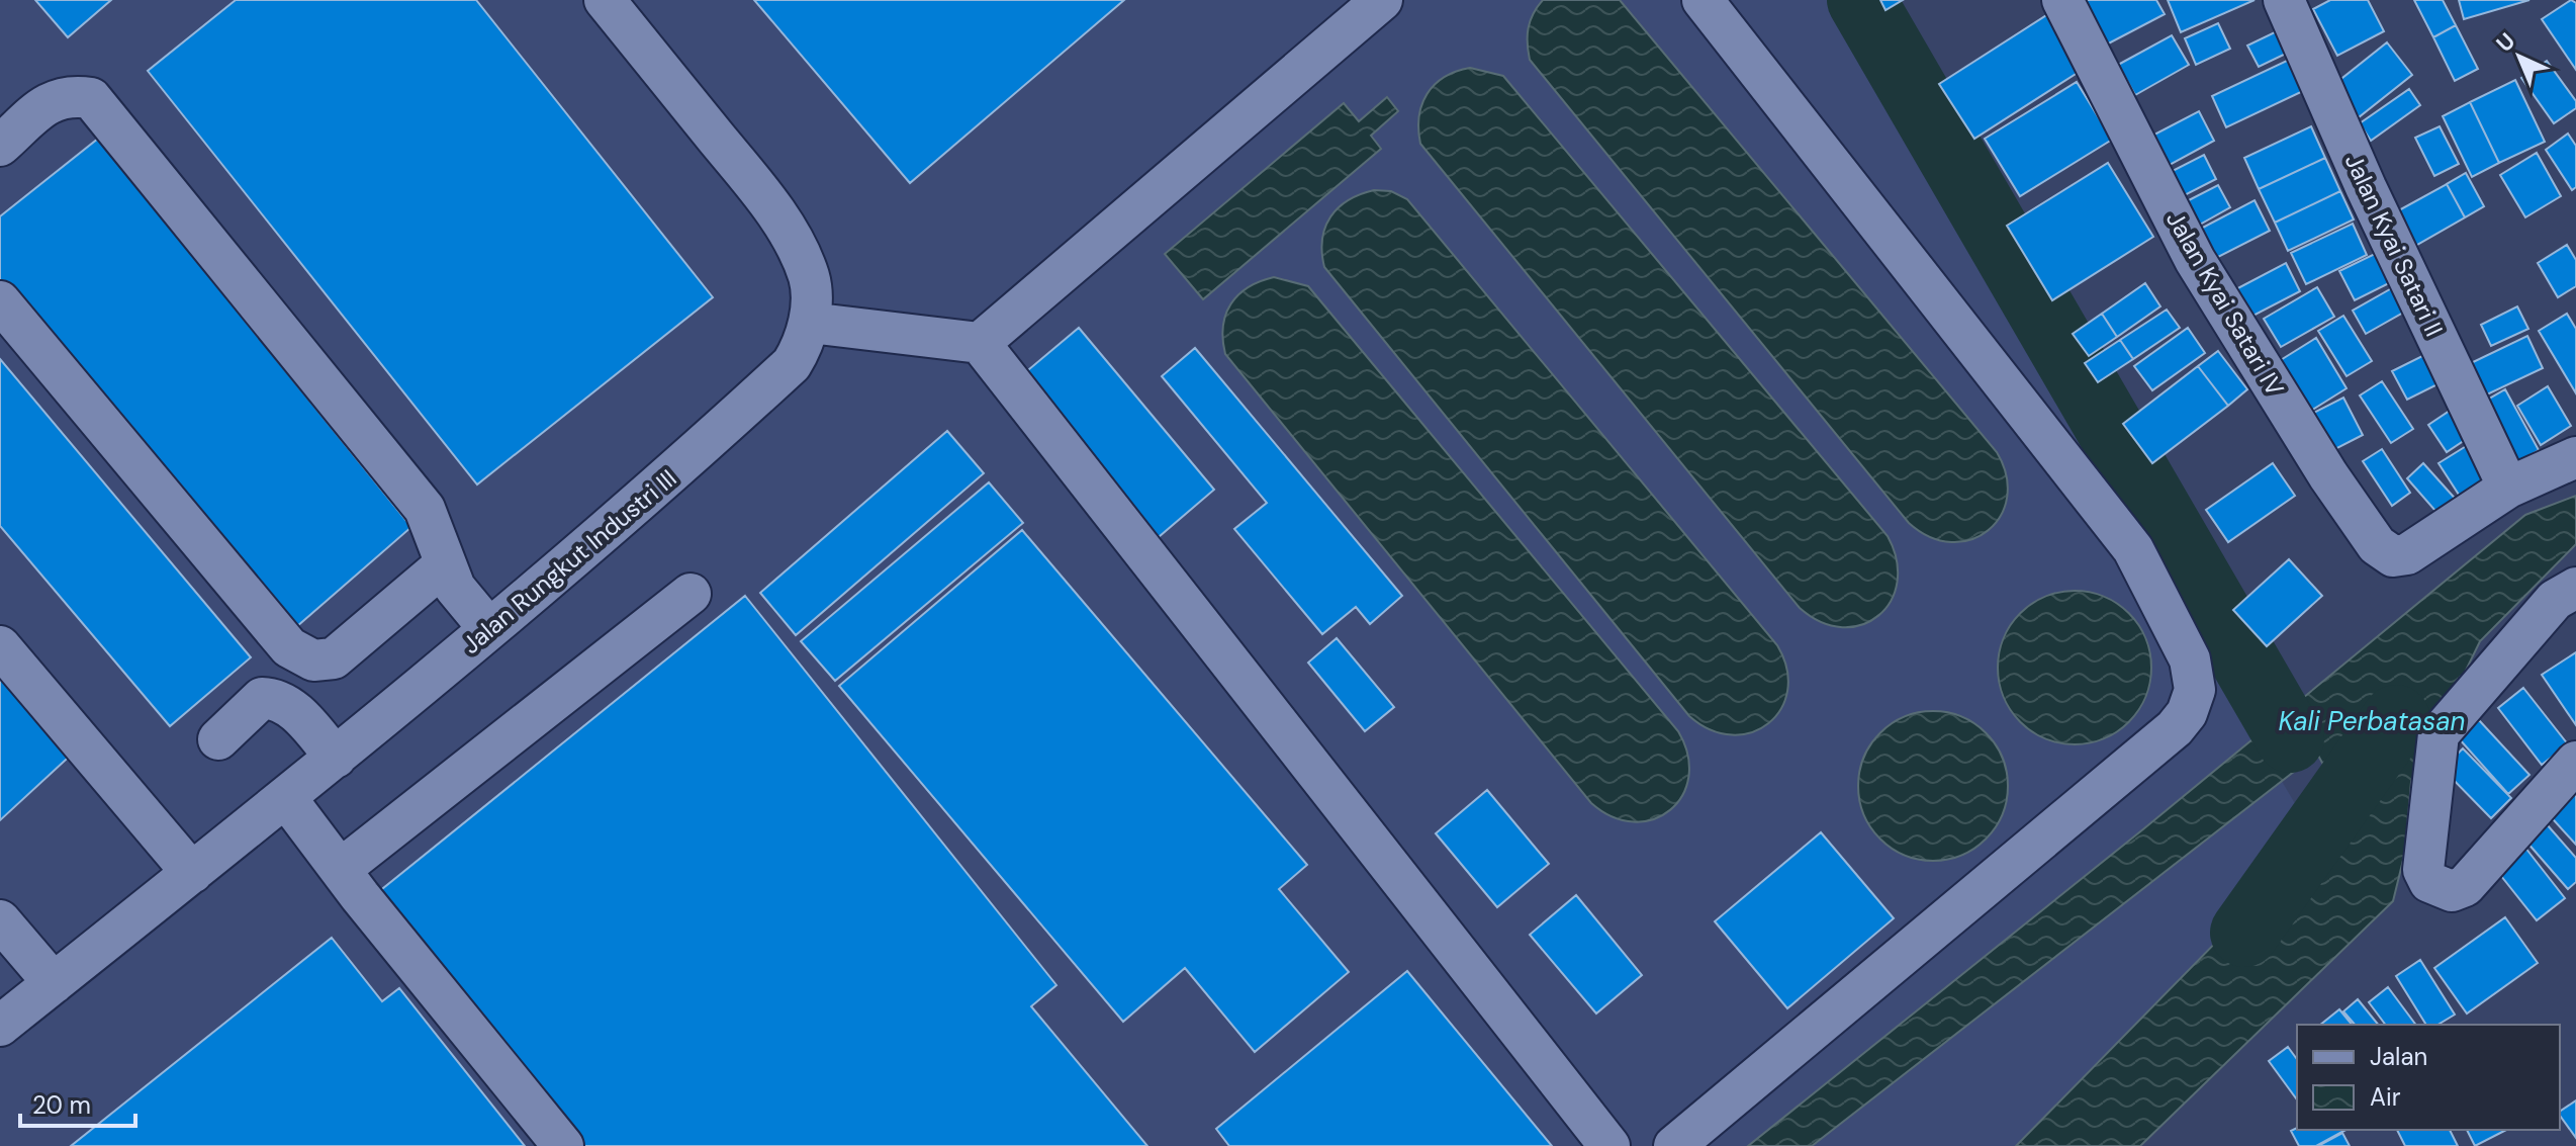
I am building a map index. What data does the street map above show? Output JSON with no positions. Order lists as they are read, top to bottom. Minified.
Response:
{"streets":{"street":["Jalan Kyai Satari II","Jalan Kyai Satari IV","Jalan Rungkut Industri III"]},"crossings":[["Jalan Kyai Satari II","Jalan Kyai Satari IV"]],"water":["Kali Perbatasan"],"legend":["Jalan","Air"],"scale_bar":"20 m","north":"top left"}
